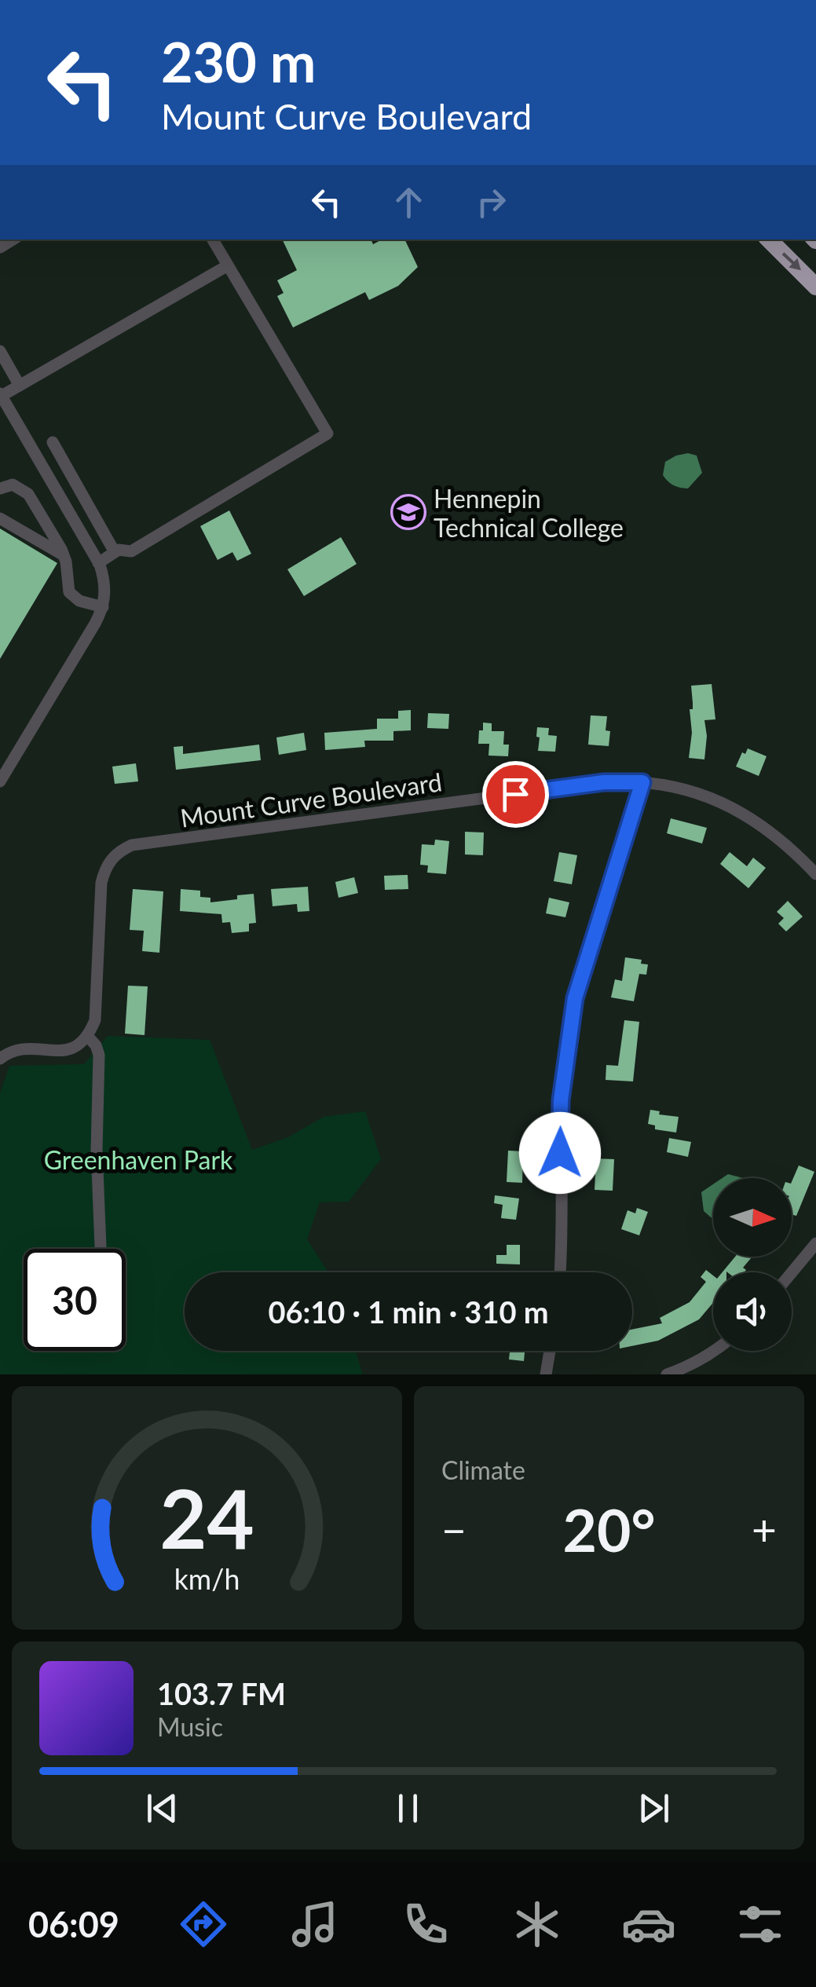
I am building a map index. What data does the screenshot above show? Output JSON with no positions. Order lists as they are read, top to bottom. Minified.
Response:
{"streets":{"street":["Mount Curve Boulevard"]},"parks":["Greenhaven Park"],"places":{"school or university":["Hennepin Technical College"]},"north":"right","page":{"turn":["230 m","Mount Curve Boulevard"],"limit":"30","trip":"06:10 · 1 min · 310 m","tile":"Climate","heat":["−","20°","+"],"song":["103.7 FM","Music"],"tabs":"06:09","gauge":["24","km/h"]}}
